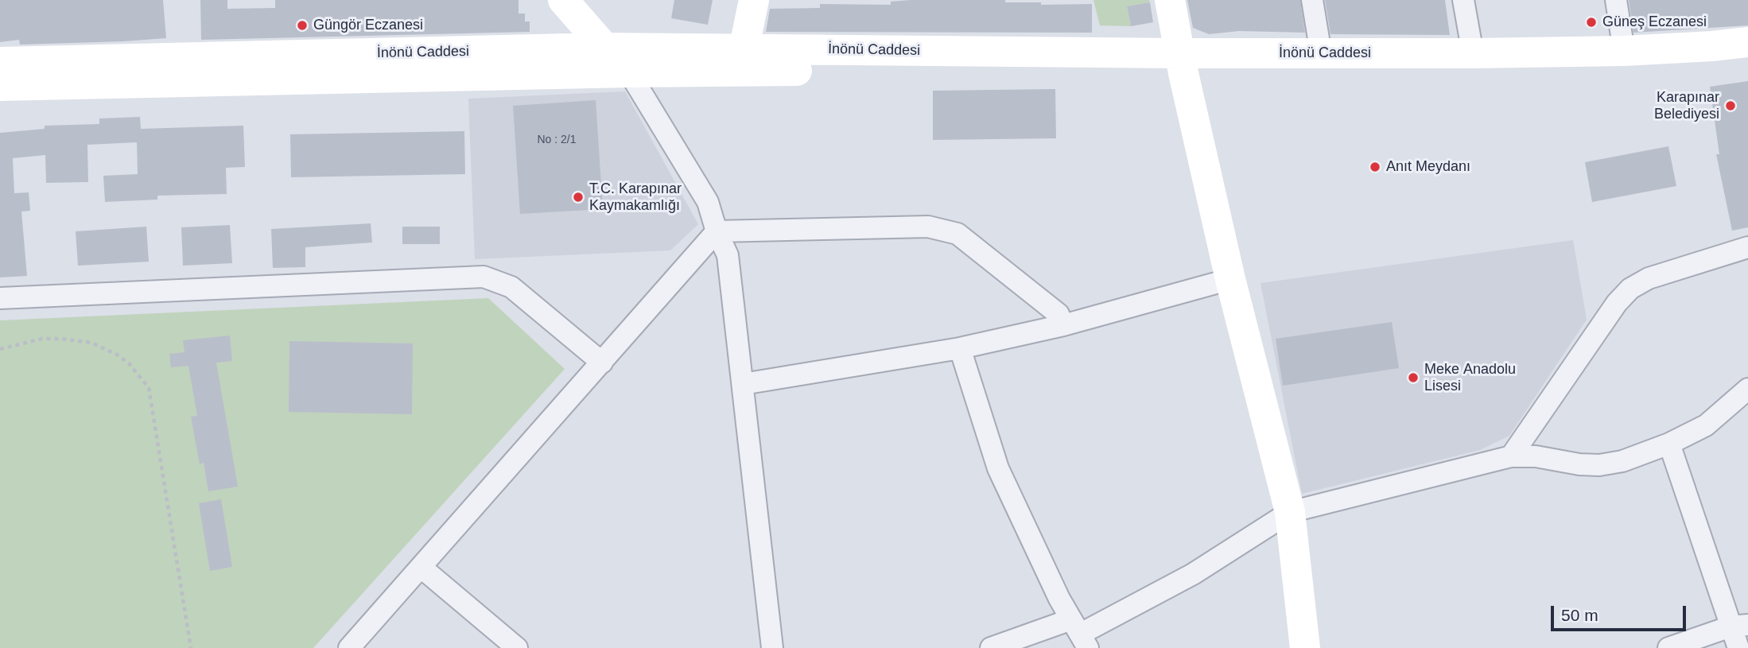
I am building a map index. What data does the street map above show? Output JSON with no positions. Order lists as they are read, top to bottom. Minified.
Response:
{"streets":{"main road":["İnönü Caddesi"]},"places":["Güneş Eczanesi","Güngör Eczanesi","Karapınar Belediyesi","Anıt Meydanı","T.C. Karapınar Kaymakamlığı","Meke Anadolu Lisesi"],"house_numbers":["No : 2/1"],"scale_bar":"50 m"}
